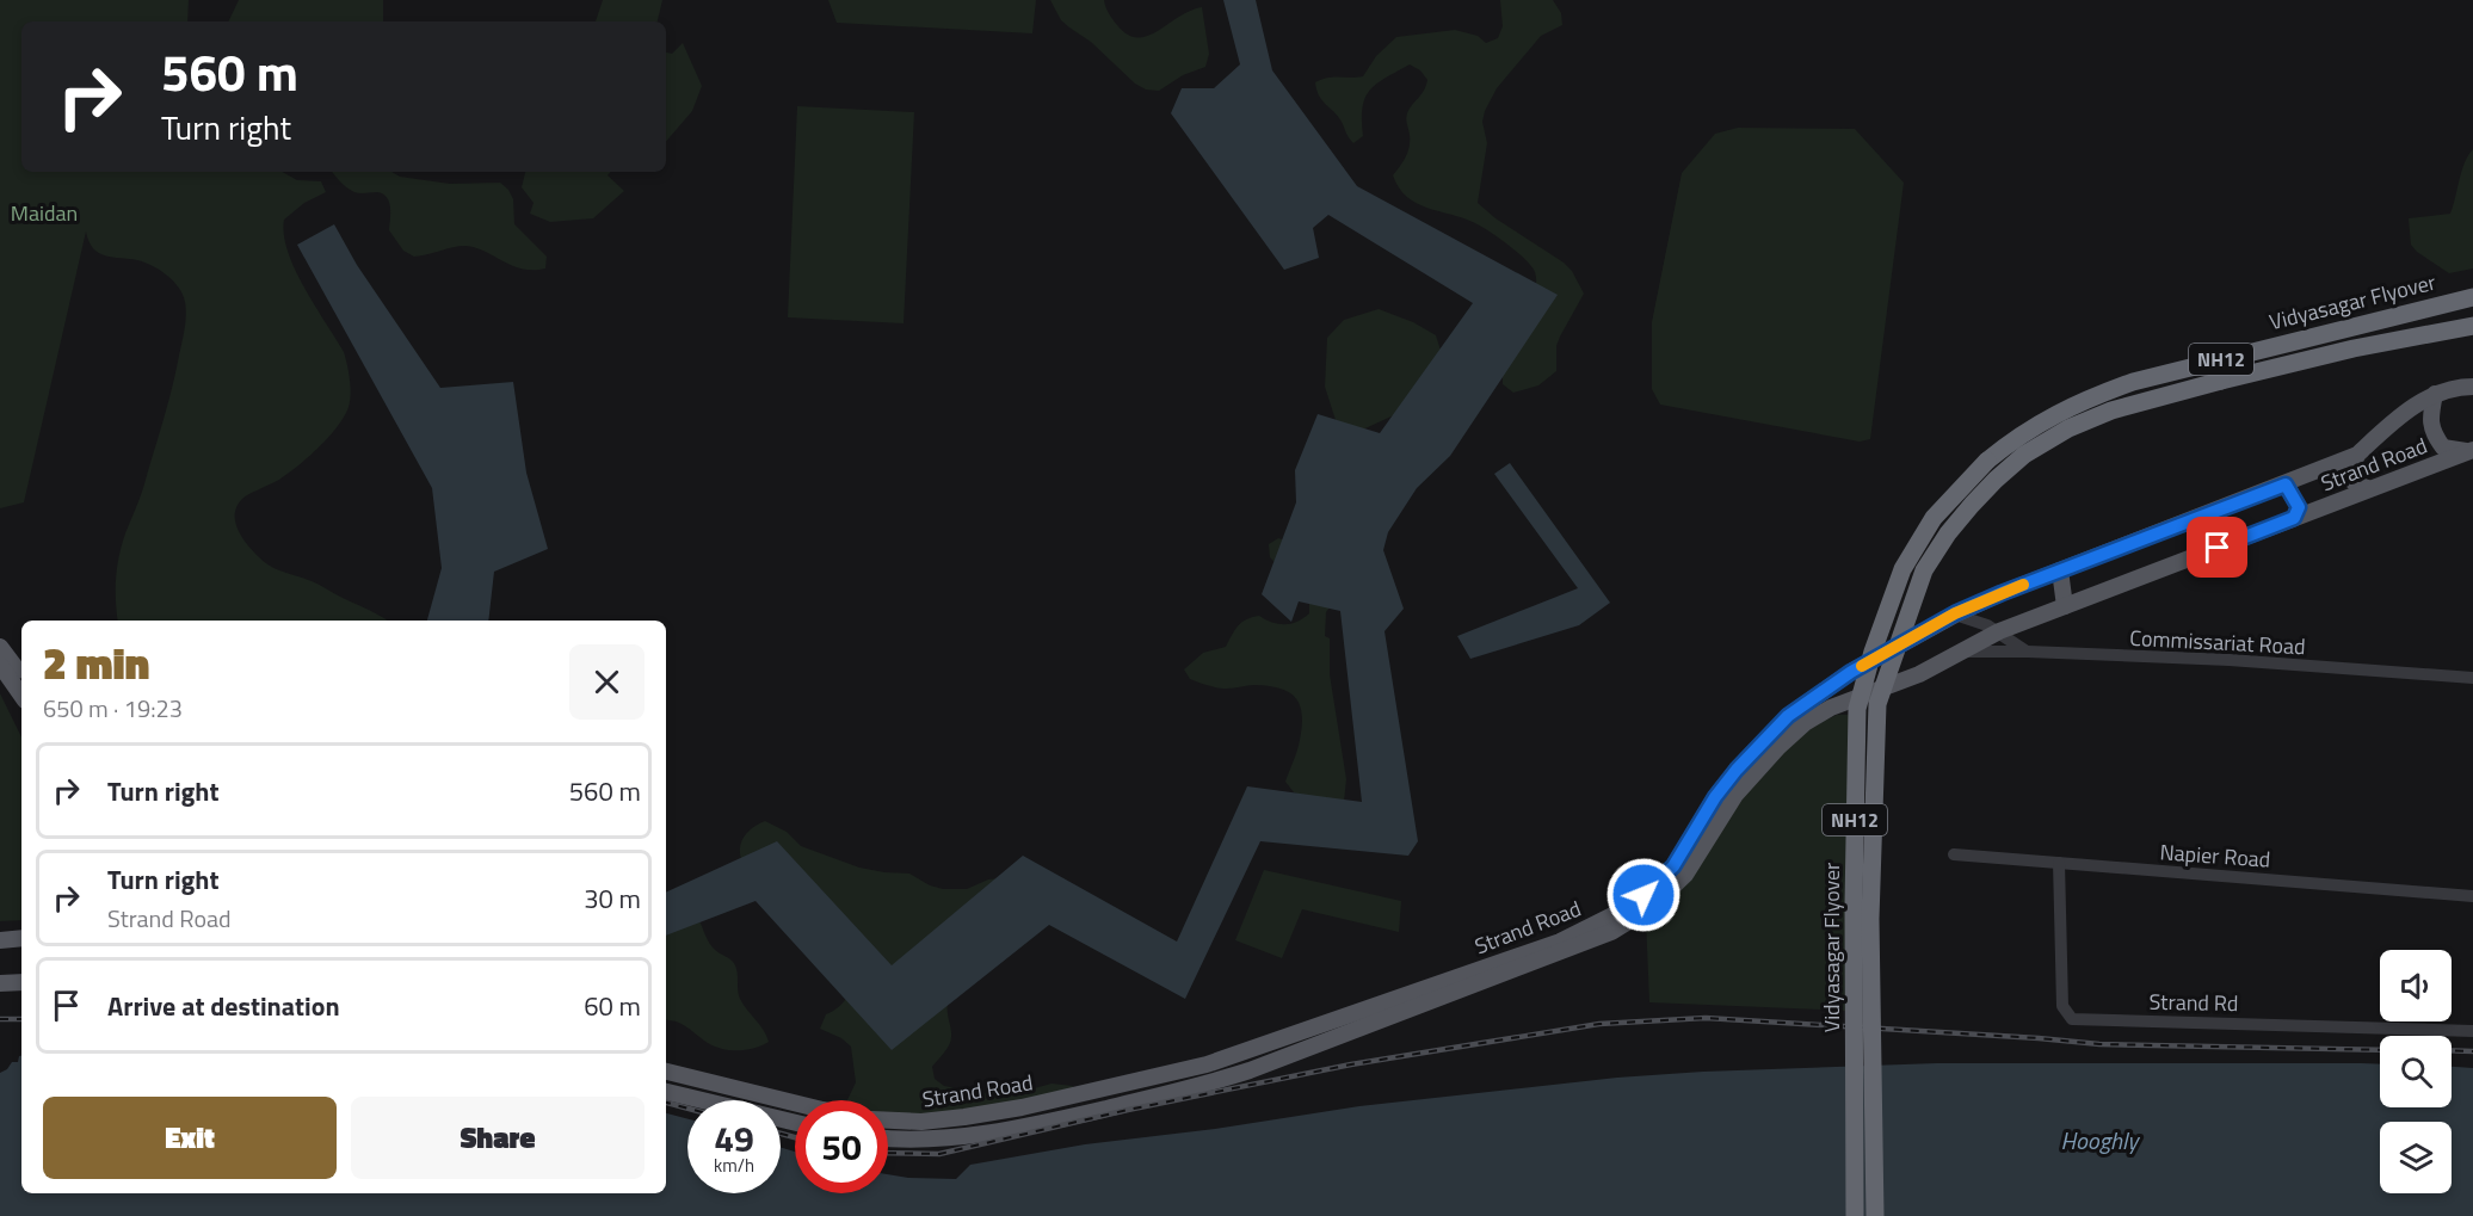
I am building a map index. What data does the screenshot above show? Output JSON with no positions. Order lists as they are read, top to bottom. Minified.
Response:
{"streets":{"highway":["Vidyasagar Flyover","NH12"],"main road":["Strand Road"],"street":["Commissariat Road","Napier Road","Strand Rd"]},"crossings":[["Strand Road","Commissariat Road"],["Napier Road","Strand Rd"]],"water":["Hooghly"],"parks":["Maidan"],"page":{"turn":["560 m","Turn right"],"heading":["2 min","650 m · 19:23"],"list":[{"name":"Turn right","value":"560 m"},{"name":"Turn right","note":"Strand Road","value":"30 m"},{"name":"Arrive at destination","value":"60 m"}],"buttons":["Exit","Share"],"speed":"49 km/h","limit":"50"}}
